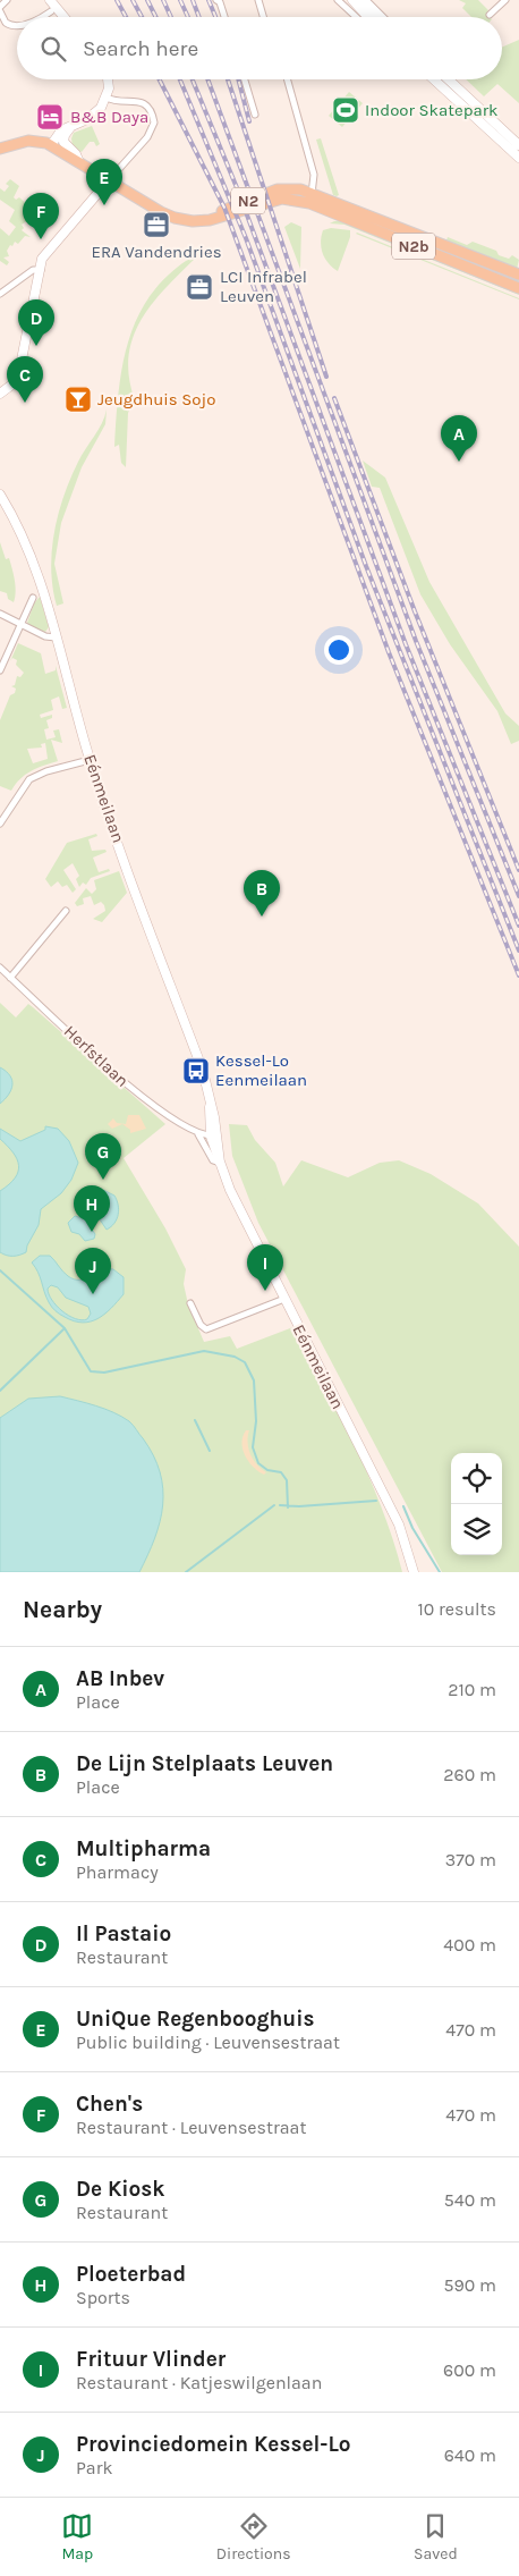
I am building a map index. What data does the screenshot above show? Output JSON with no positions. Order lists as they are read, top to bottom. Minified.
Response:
{"streets":{"main road":["N2","N2b"],"street":["Eénmeilaan","Herfstlaan"]},"crossings":[["N2","N2b"],["Eénmeilaan","Herfstlaan"]],"places":{"sports":["Indoor Skatepark"],"hotel":["B&B Daya"],"office":["ERA Vandendries","LCI Infrabel Leuven"],"bar":["Jeugdhuis Sojo"],"bus stop":["Kessel-Lo Eenmeilaan"]},"page":{"search":"Search here","pins":["E","F","D","C","A","B","G","H","I","J"],"heading":["Nearby","10 results"],"list":[{"mark":"A","name":"AB Inbev","note":"Place","value":"210 m"},{"mark":"B","name":"De Lijn Stelplaats Leuven","note":"Place","value":"260 m"},{"mark":"C","name":"Multipharma","note":"Pharmacy","value":"370 m"},{"mark":"D","name":"Il Pastaio","note":"Restaurant","value":"400 m"},{"mark":"E","name":"UniQue Regenbooghuis","note":"Public building · Leuvensestraat","value":"470 m"},{"mark":"F","name":"Chen's","note":"Restaurant · Leuvensestraat","value":"470 m"},{"mark":"G","name":"De Kiosk","note":"Restaurant","value":"540 m"},{"mark":"H","name":"Ploeterbad","note":"Sports","value":"590 m"},{"mark":"I","name":"Frituur Vlinder","note":"Restaurant · Katjeswilgenlaan","value":"600 m"},{"mark":"J","name":"Provinciedomein Kessel-Lo","note":"Park","value":"640 m"}],"nav":["Map","Directions","Saved"]}}
